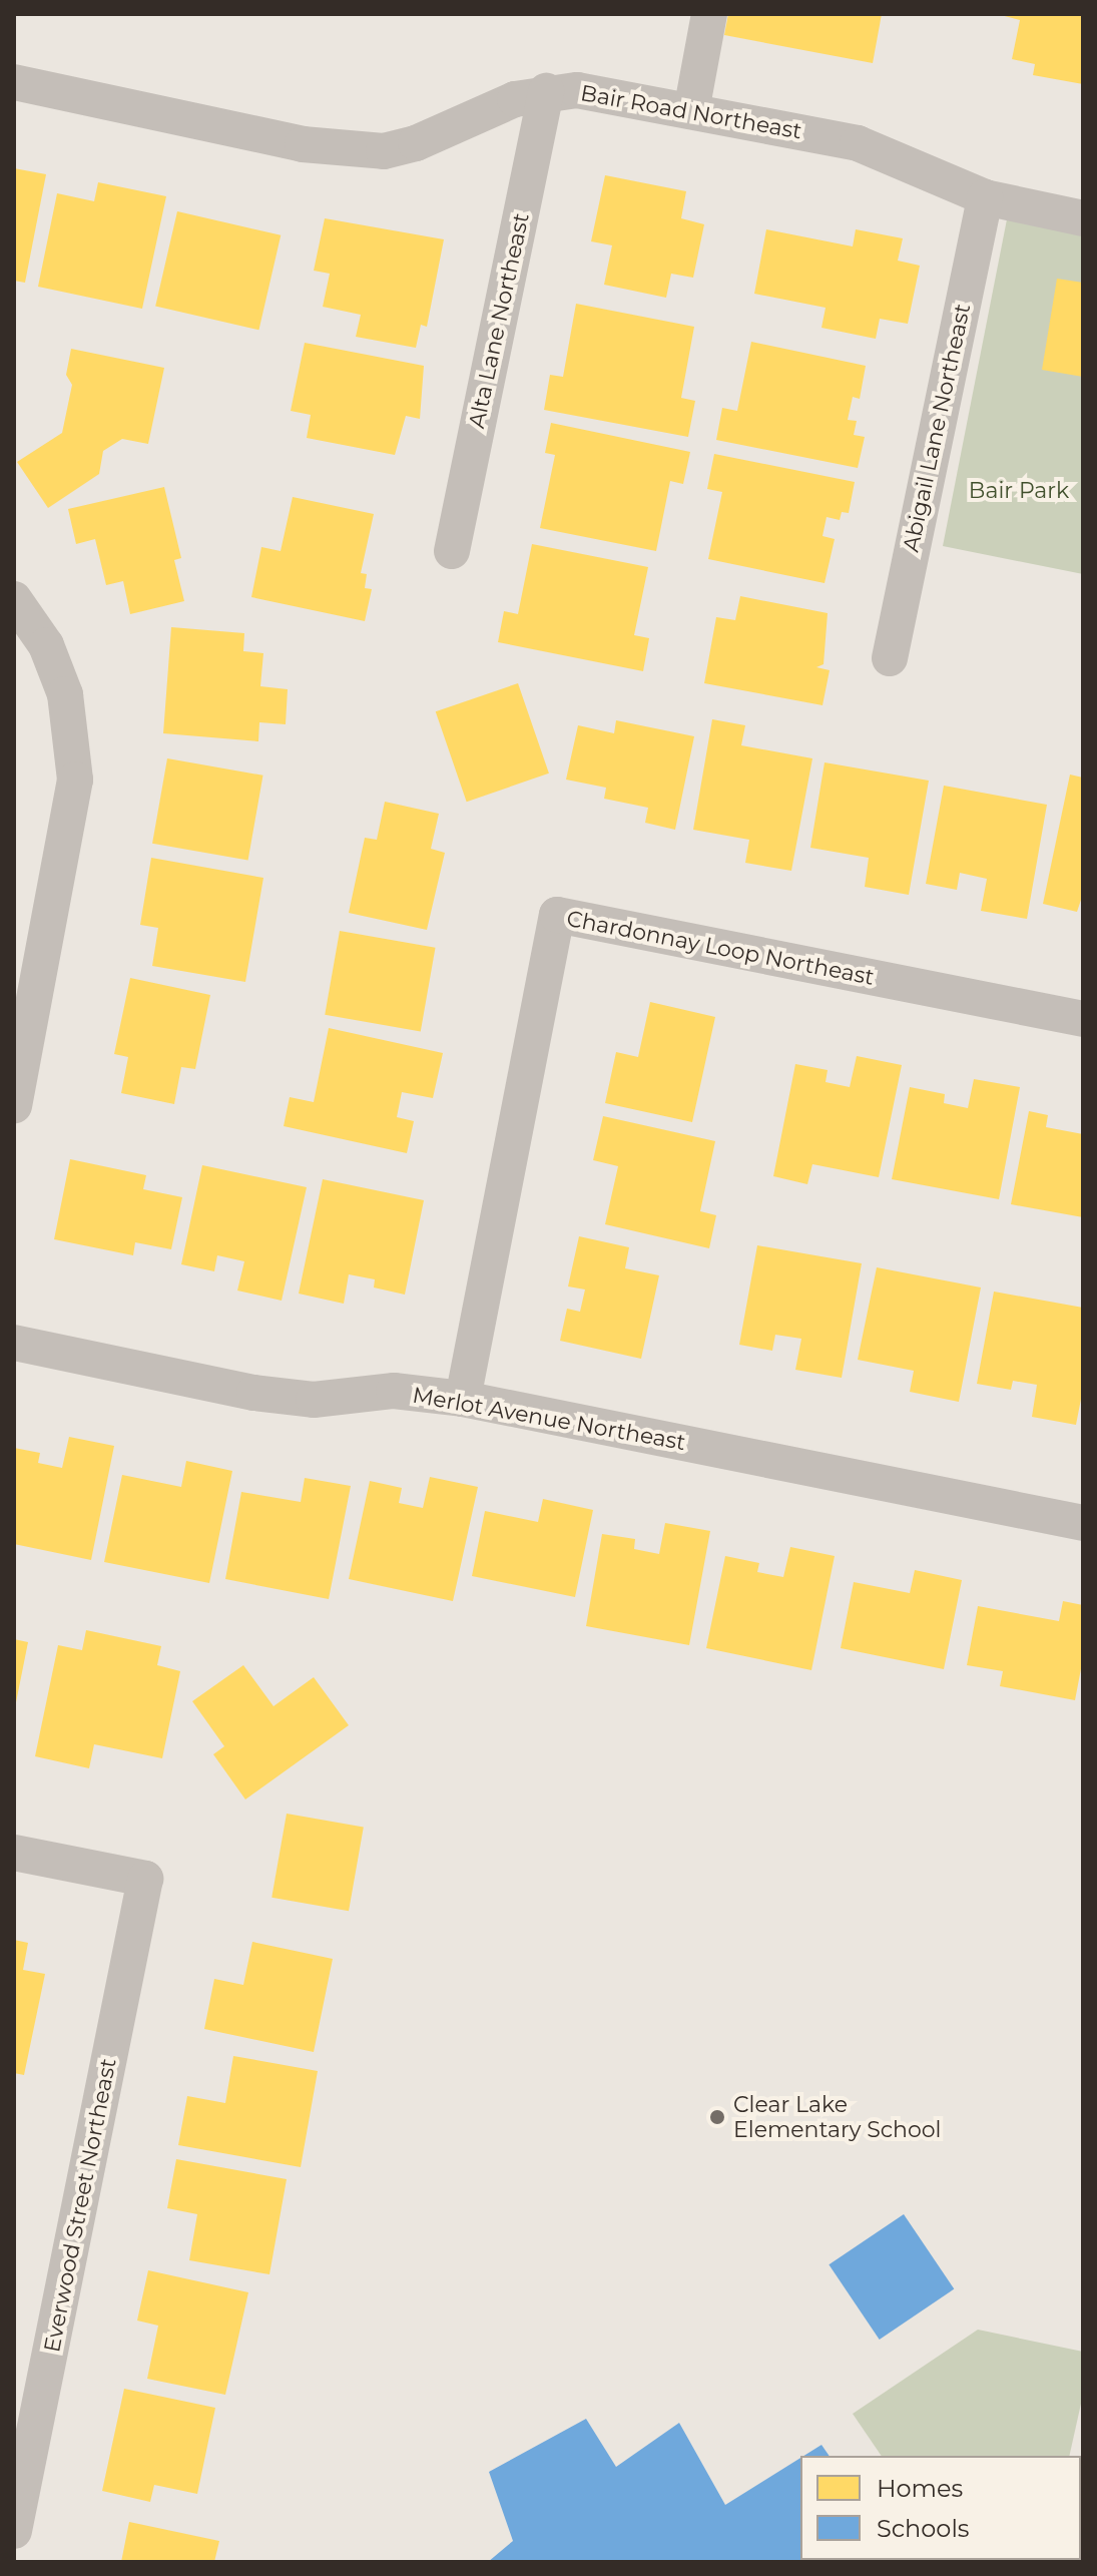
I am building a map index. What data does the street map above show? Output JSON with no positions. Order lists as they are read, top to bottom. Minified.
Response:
{"streets":{"street":["Bair Road Northeast","Alta Lane Northeast","Abigail Lane Northeast","Chardonnay Loop Northeast","Merlot Avenue Northeast","Everwood Street Northeast"]},"crossings":[["Bair Road Northeast","Alta Lane Northeast"],["Bair Road Northeast","Abigail Lane Northeast"],["Chardonnay Loop Northeast","Merlot Avenue Northeast"]],"parks":["Bair Park"],"places":["Clear Lake Elementary School"],"legend":["Homes","Schools"]}
